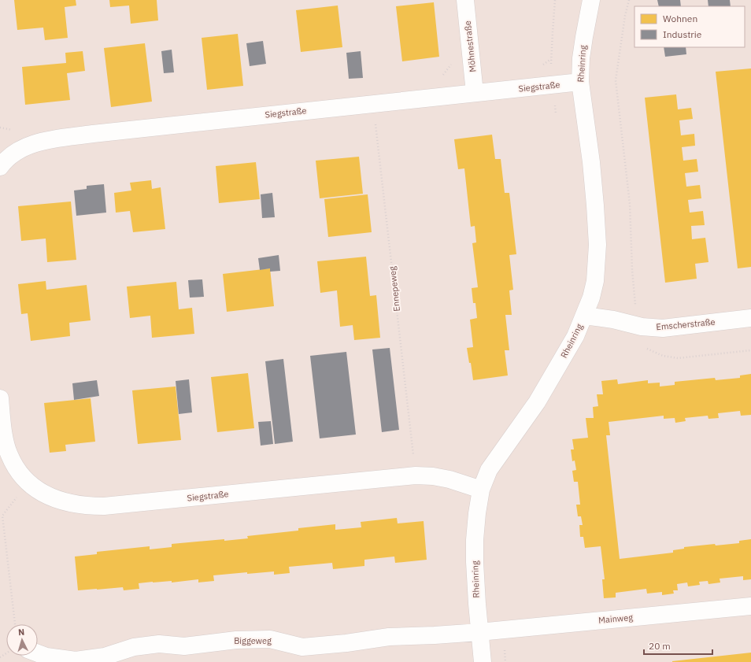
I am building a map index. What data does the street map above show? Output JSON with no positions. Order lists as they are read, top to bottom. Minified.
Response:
{"streets":{"street":["Möhnestraße","Rheinring","Siegstraße","Emscherstraße","Mainweg","Biggeweg"],"path":["Ennepeweg"]},"crossings":[["Möhnestraße","Siegstraße"],["Rheinring","Siegstraße"],["Rheinring","Emscherstraße"],["Rheinring","Mainweg"],["Rheinring","Biggeweg"],["Siegstraße","Ennepeweg"],["Mainweg","Biggeweg"]],"legend":["Wohnen","Industrie"],"scale_bar":"20 m","north":"top"}
